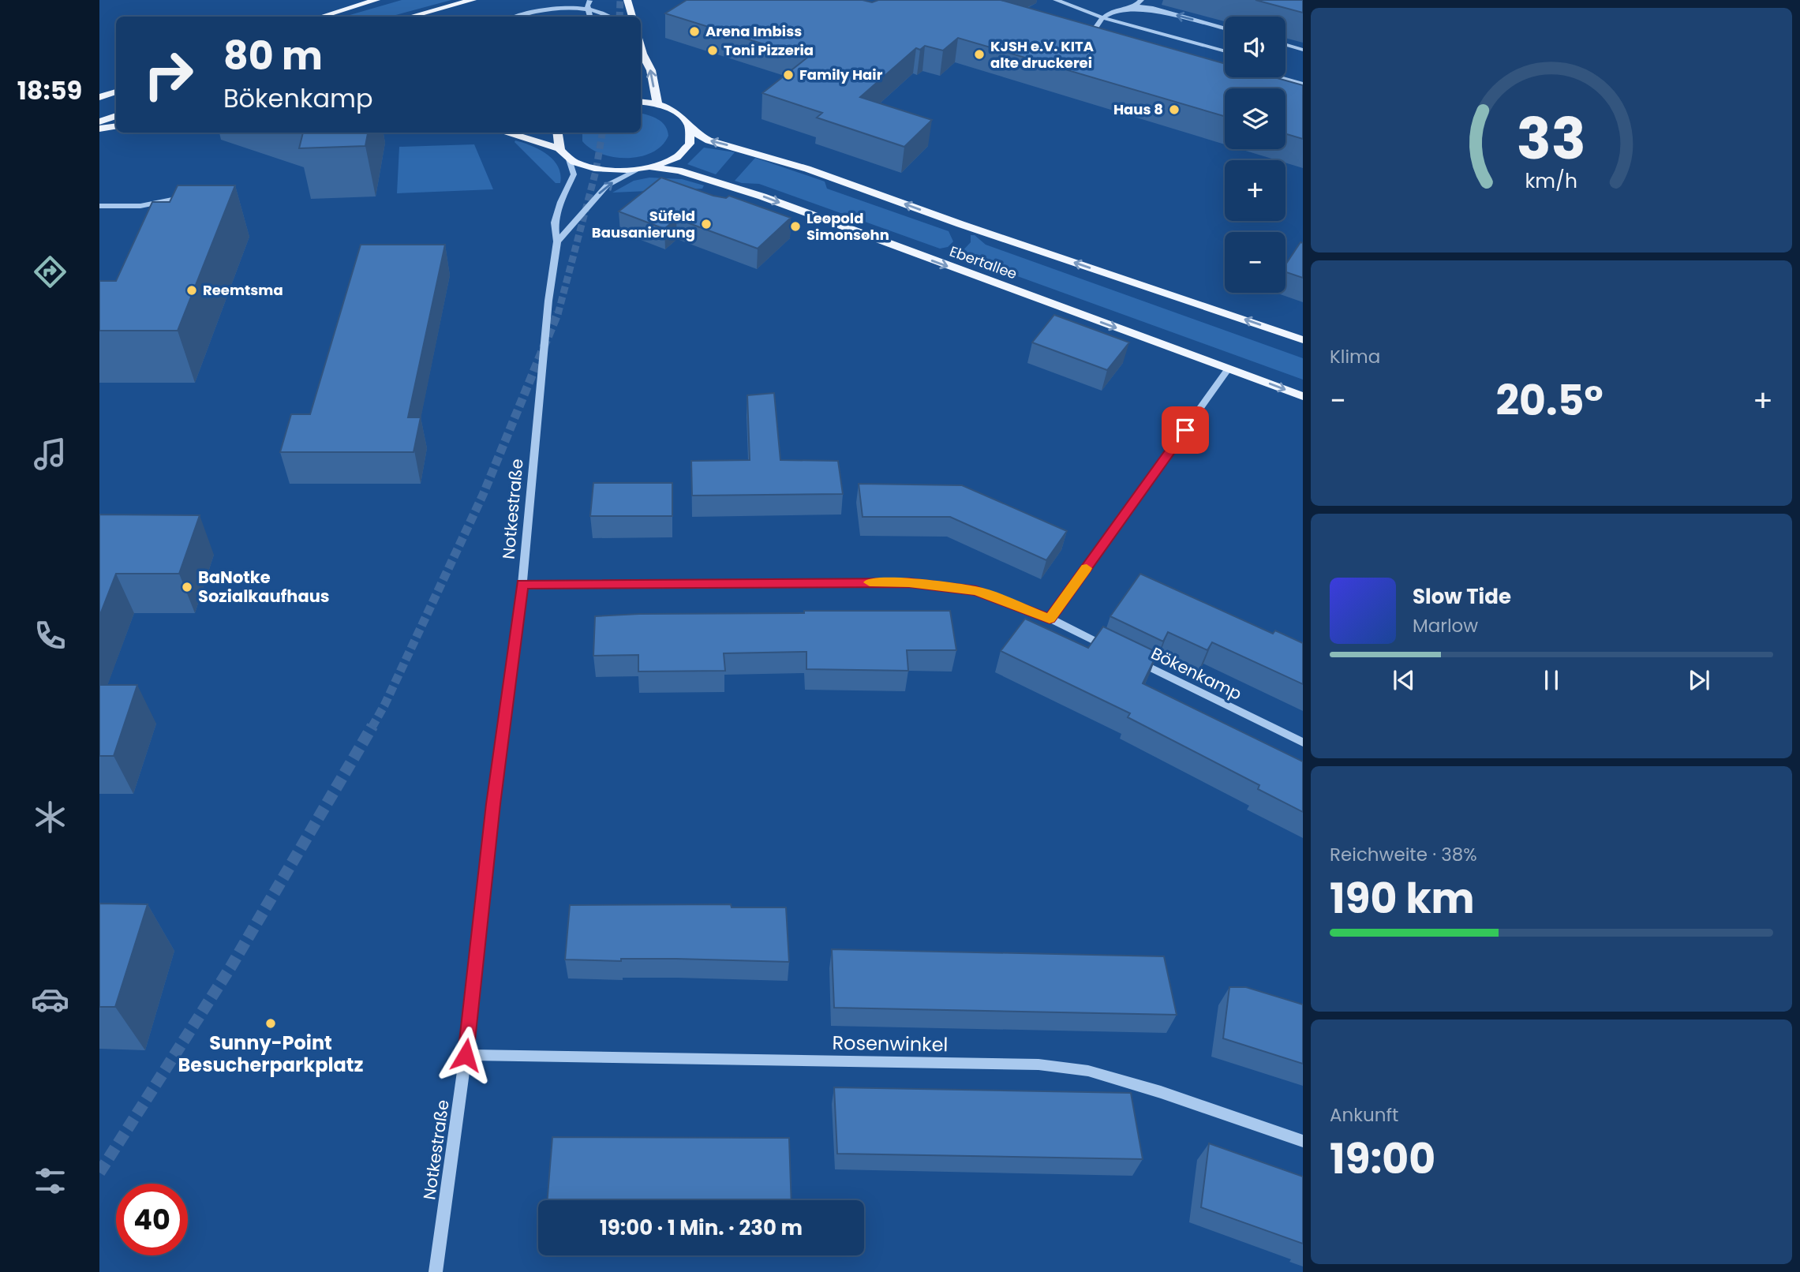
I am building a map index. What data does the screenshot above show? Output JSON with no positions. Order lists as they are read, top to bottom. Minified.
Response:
{"streets":{"main road":["Ebertallee"],"street":["Notkestraße","Bökenkamp","Rosenwinkel"]},"crossings":[["Notkestraße","Bökenkamp"],["Notkestraße","Rosenwinkel"]],"places":["Arena Imbiss","Toni Pizzeria","KJSH e.V. KITA alte druckerei","Family Hair","Haus 8","Süfeld Bausanierung","Leopold Simonsohn","Reemtsma","BaNotke Sozialkaufhaus","Sunny-Point Besucherparkplatz"],"page":{"tabs":"18:59","map_buttons":["+","−"],"turn":["80 m","Bökenkamp"],"tile":["Klima",["Reichweite · 38%","190 km"],["Ankunft","19:00"]],"heat":["−","20.5°","+"],"song":["Slow Tide","Marlow"],"limit":"40","trip":"19:00 · 1 Min. · 230 m","gauge":["33","km/h"]}}
